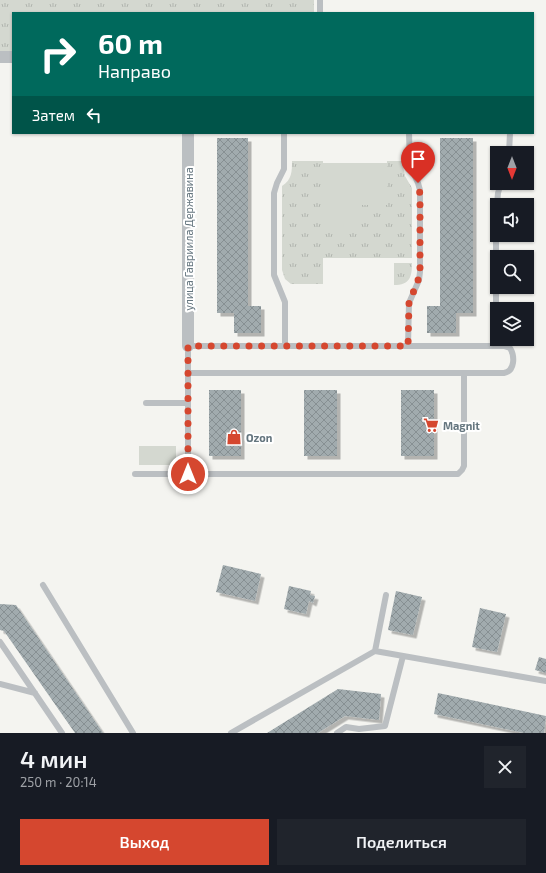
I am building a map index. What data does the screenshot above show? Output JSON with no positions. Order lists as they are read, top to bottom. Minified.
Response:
{"streets":{"street":["улица Гавриила Державина"]},"places":{"supermarket":["Magnit"],"shop":["Ozon"]},"north":"bottom","page":{"turn":["60 m","Направо"],"then":"Затем","heading":["4 мин","250 m · 20:14"],"buttons":["Выход","Поделиться"]}}
